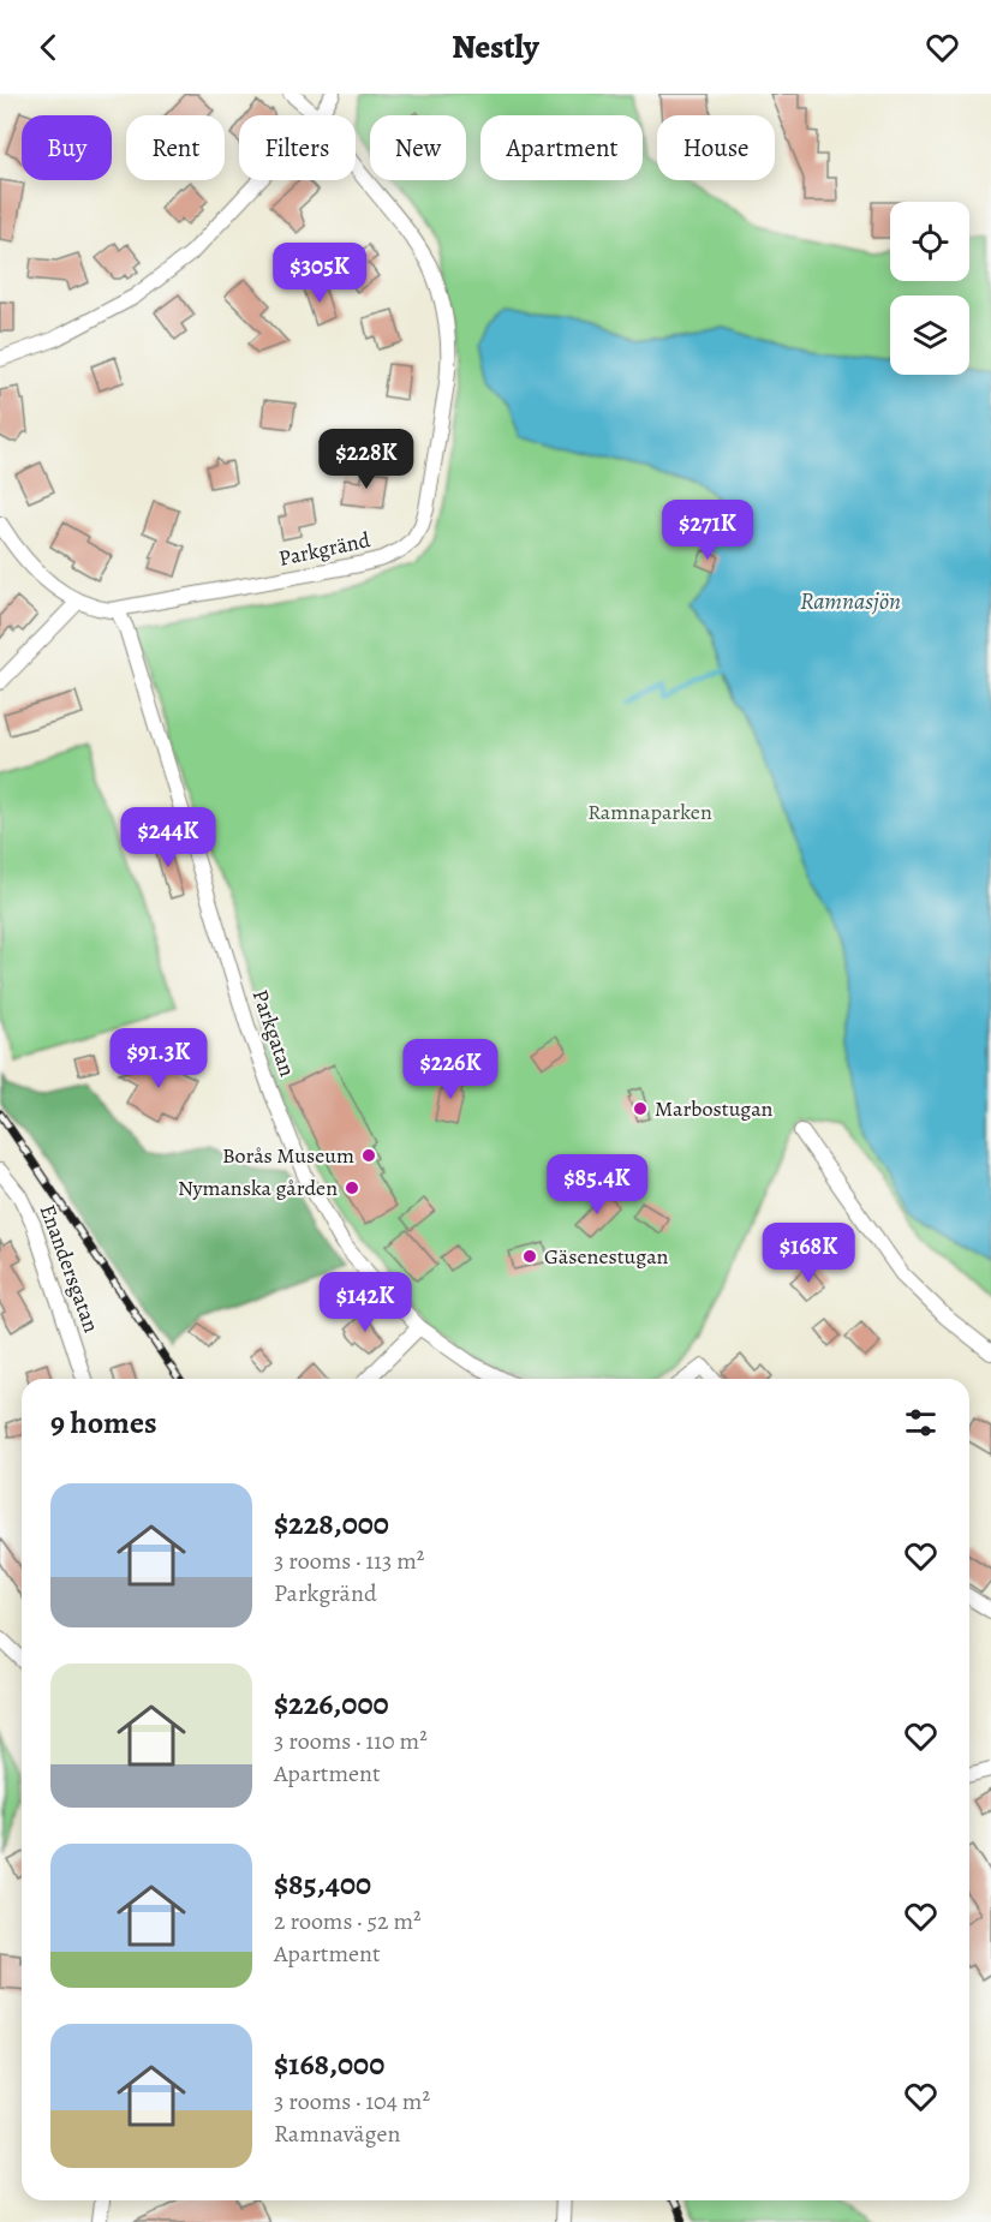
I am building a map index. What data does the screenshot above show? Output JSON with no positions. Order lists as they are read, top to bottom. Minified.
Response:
{"streets":{"street":["Parkgränd","Parkgatan","Enandersgatan"]},"crossings":[["Parkgränd","Parkgatan"]],"water":["Ramnasjön"],"parks":["Ramnaparken"],"places":["Marbostugan","Borås Museum","Nymanska gården","Gäsenestugan"],"page":{"header":"Nestly","chip":["Buy","Rent","Filters","New","Apartment","House"],"price":["$305K","$228K","$271K","$244K","$91.3K","$226K","$85.4K","$168K","$142K"],"heading":"9 homes","list":[{"name":"$228,000","note":"3 rooms · 113 m² · Parkgränd"},{"name":"$226,000","note":"3 rooms · 110 m² · Apartment"},{"name":"$85,400","note":"2 rooms · 52 m² · Apartment"},{"name":"$168,000","note":"3 rooms · 104 m² · Ramnavägen"}]}}
